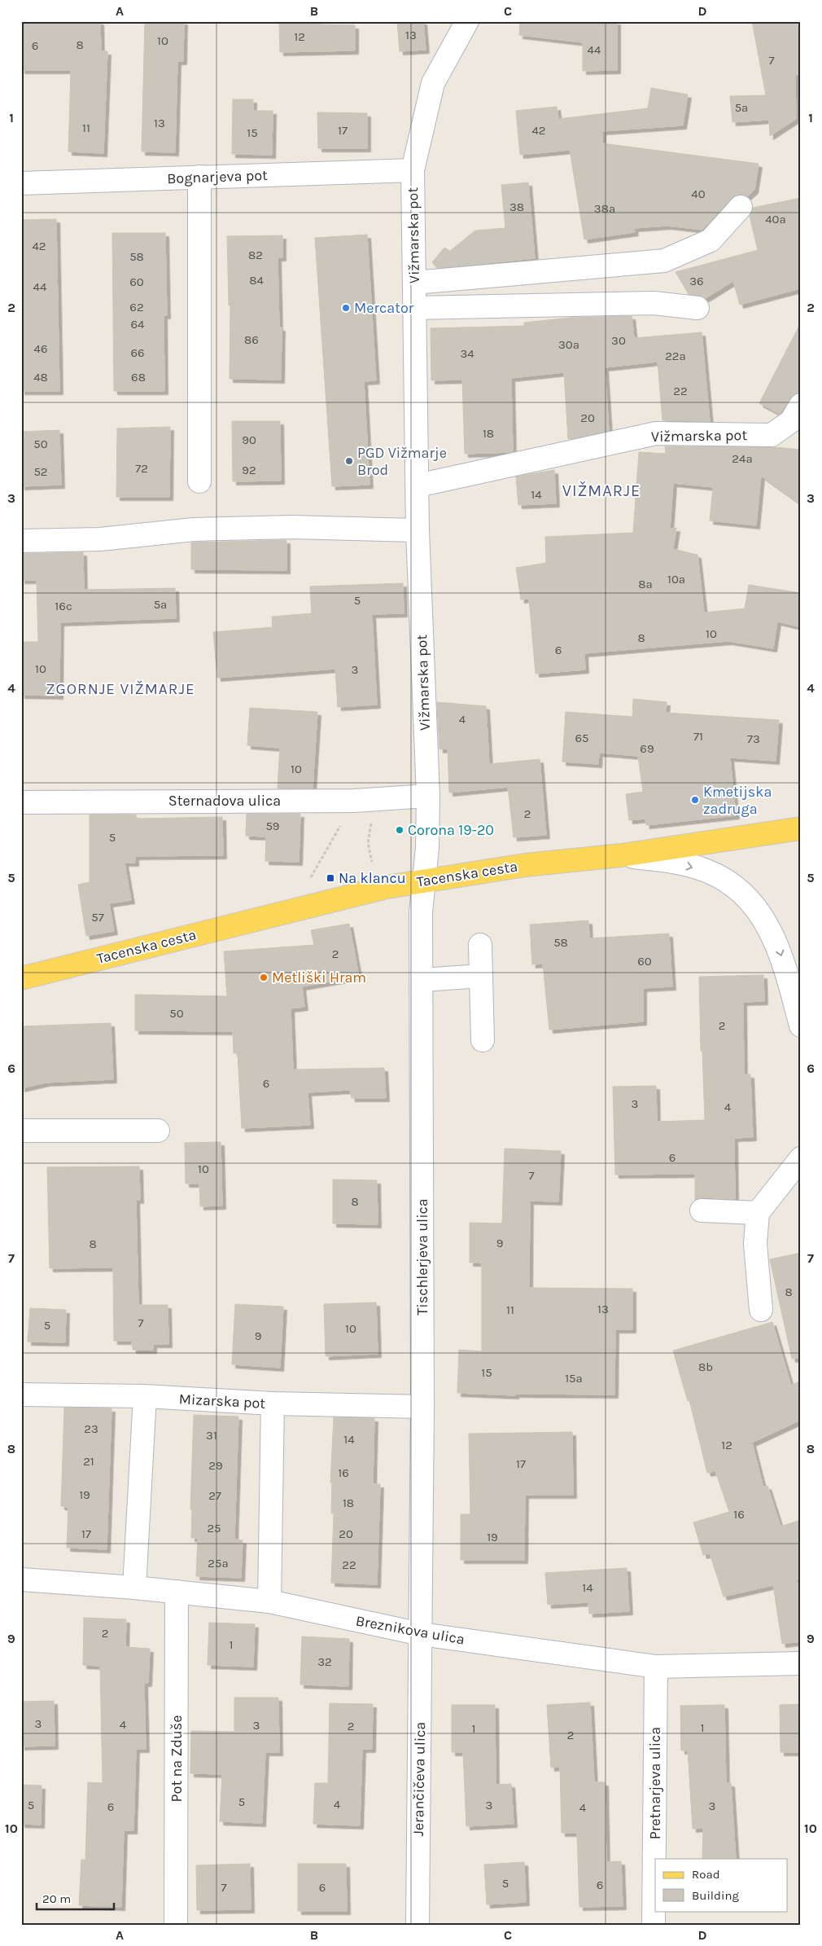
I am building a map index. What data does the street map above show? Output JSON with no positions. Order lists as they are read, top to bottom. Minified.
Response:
{"streets":{"main road":["Tacenska cesta"],"street":["Bognarjeva pot","Vižmarska pot","Sternadova ulica","Tischlerjeva ulica","Mizarska pot","Breznikova ulica","Pot na Zduše","Jerančičeva ulica","Pretnarjeva ulica"]},"crossings":[["Bognarjeva pot","Vižmarska pot"],["Vižmarska pot","Sternadova ulica"],["Vižmarska pot","Tacenska cesta"],["Vižmarska pot","Tischlerjeva ulica"],["Tacenska cesta","Tischlerjeva ulica"],["Tischlerjeva ulica","Mizarska pot"],["Tischlerjeva ulica","Breznikova ulica"],["Tischlerjeva ulica","Jerančičeva ulica"],["Breznikova ulica","Pot na Zduše"],["Breznikova ulica","Jerančičeva ulica"],["Breznikova ulica","Pretnarjeva ulica"]],"districts":["VIŽMARJE","ZGORNJE VIŽMARJE"],"places":{"other":["Mercator","PGD Vižmarje Brod","Kmetijska zadruga","Corona 19-20","Metliški Hram"],"transit":["Na klancu"]},"house_numbers":["13","12","10","8","6","44","7","5a","13","11","17","42","15","40","38","38a","40a","42","82","58","84","36","60","44","62","64","86","30","30a","46","66","34","22a","48","68","22","20","18","90","50","24a","72","92","52","14","10a","8a","5","5a","16c","10","8","6","10","3","4","71","65","73","69","10","2","59","5","57","58","2","60","50","2","6","3","4","6","10","7","8","9","8","8","13","11","7","5","10","9","8b","15","15a","23","31","14","12","21","17","29","16","19","27","18","16","25","17","20","19","25a","22","14","2","1","32","3","4","3","2","1","1","2","5","4","5","3","3","6","4","5","6","7","6"],"legend":["Road","Building"],"scale_bar":"20 m","grid":{"columns":["A","B","C","D"],"rows":["1","2","3","4","5","6","7","8","9","10"]}}
